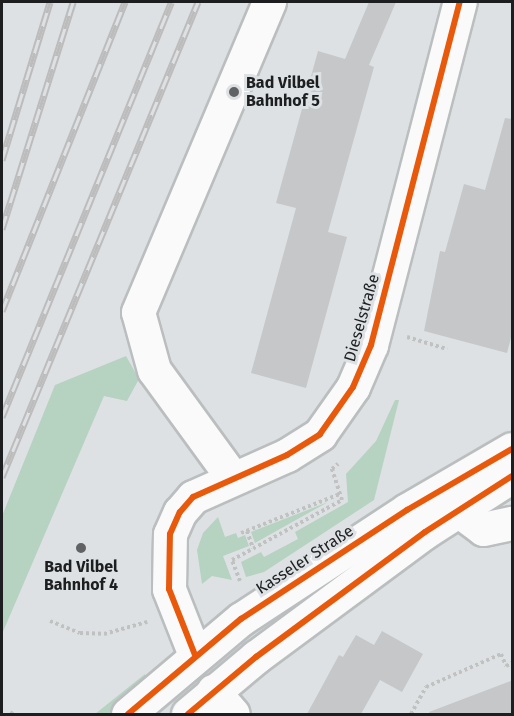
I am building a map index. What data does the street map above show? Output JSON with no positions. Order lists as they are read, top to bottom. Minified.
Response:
{"streets":{"main road":["Dieselstraße","Kasseler Straße"]},"crossings":[["Dieselstraße","Kasseler Straße"]],"places":["Bad Vilbel Bahnhof 5","Bad Vilbel Bahnhof 4"]}
